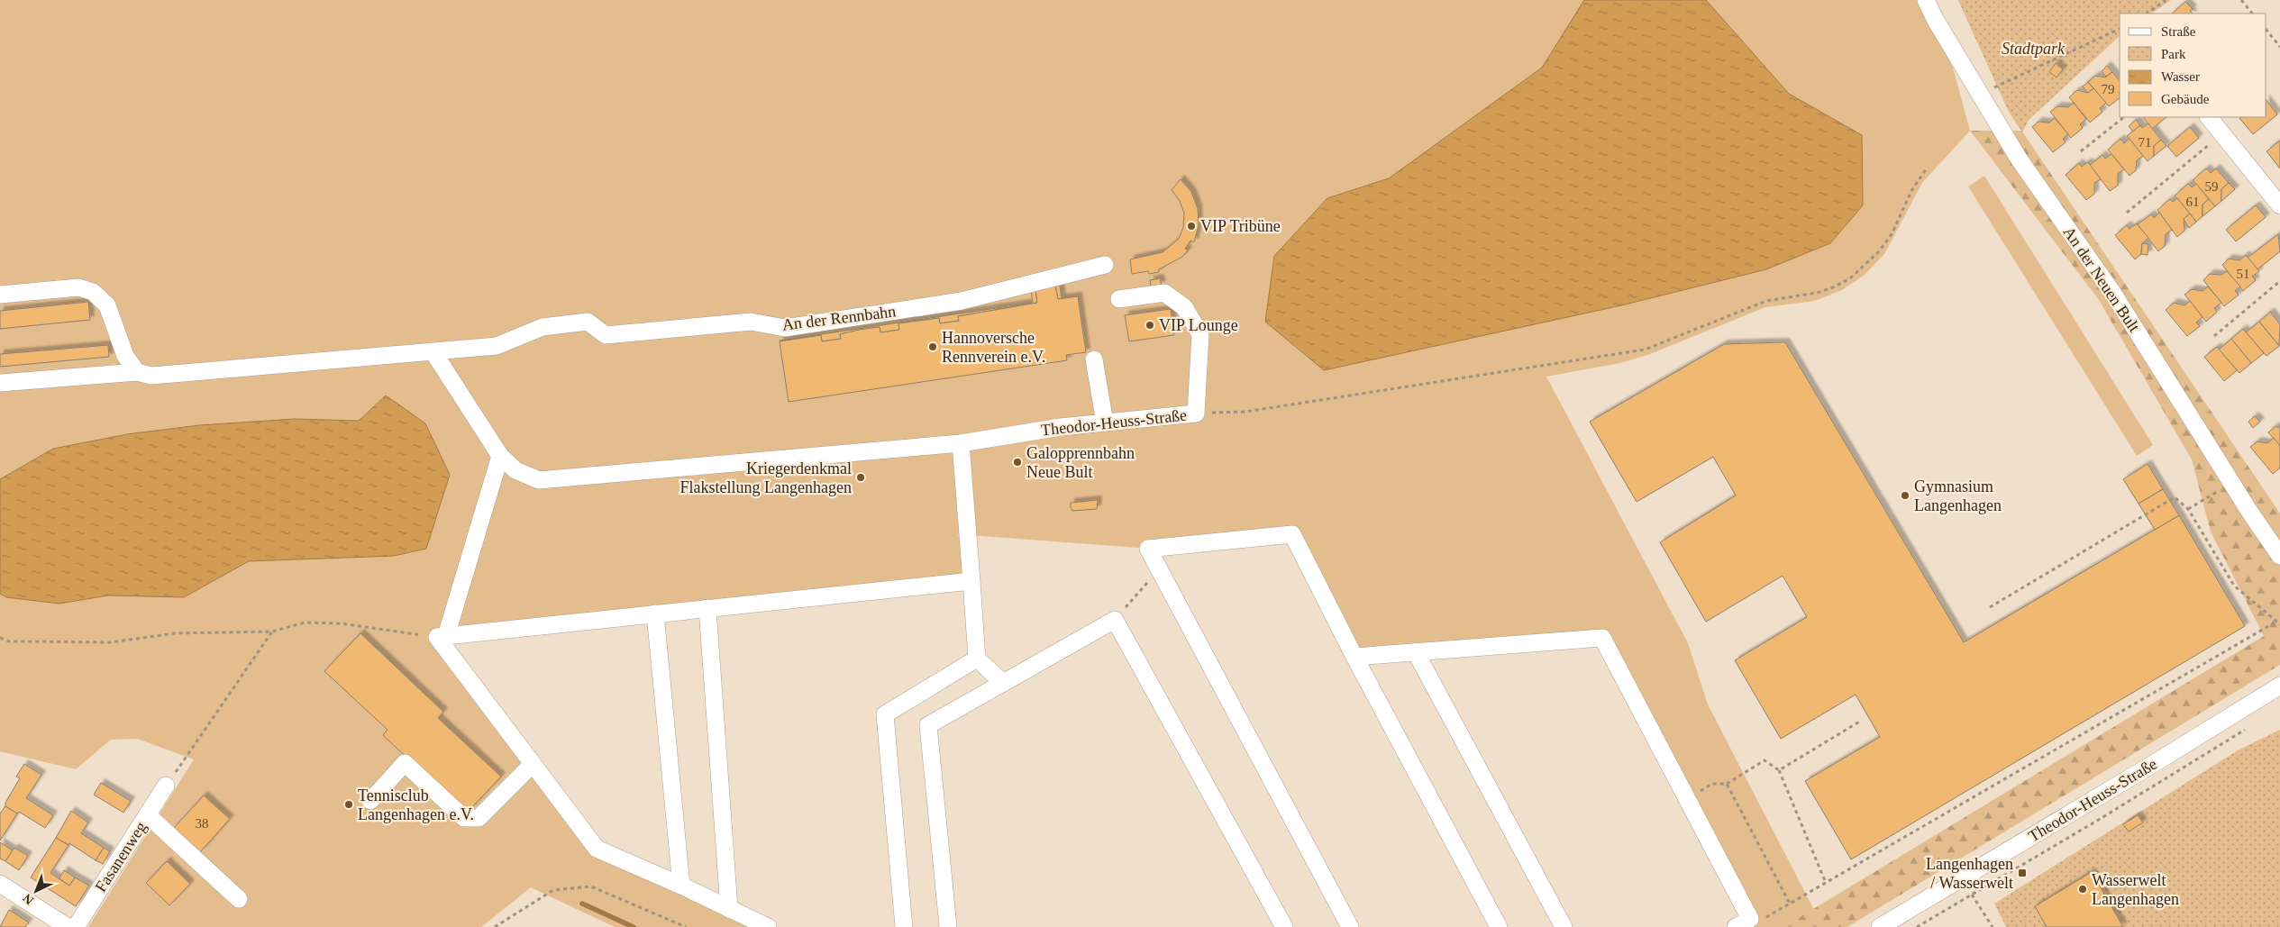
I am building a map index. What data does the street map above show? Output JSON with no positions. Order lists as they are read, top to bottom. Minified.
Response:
{"streets":{"street":["An der Neuen Bult","An der Rennbahn","Theodor-Heuss-Straße","Fasanenweg"]},"crossings":[["An der Rennbahn","Theodor-Heuss-Straße"]],"parks":["Stadtpark"],"places":{"other":["VIP Tribüne","VIP Lounge","Hannoversche Rennverein e.V.","Galopprennbahn Neue Bult","Kriegerdenkmal Flakstellung Langenhagen","Gymnasium Langenhagen","Tennisclub Langenhagen e.V.","Wasserwelt Langenhagen"],"transit":["Langenhagen / Wasserwelt"]},"house_numbers":["79","71","59","61","51","38"],"legend":["Straße","Park","Wasser","Gebäude"],"north":"bottom left"}
